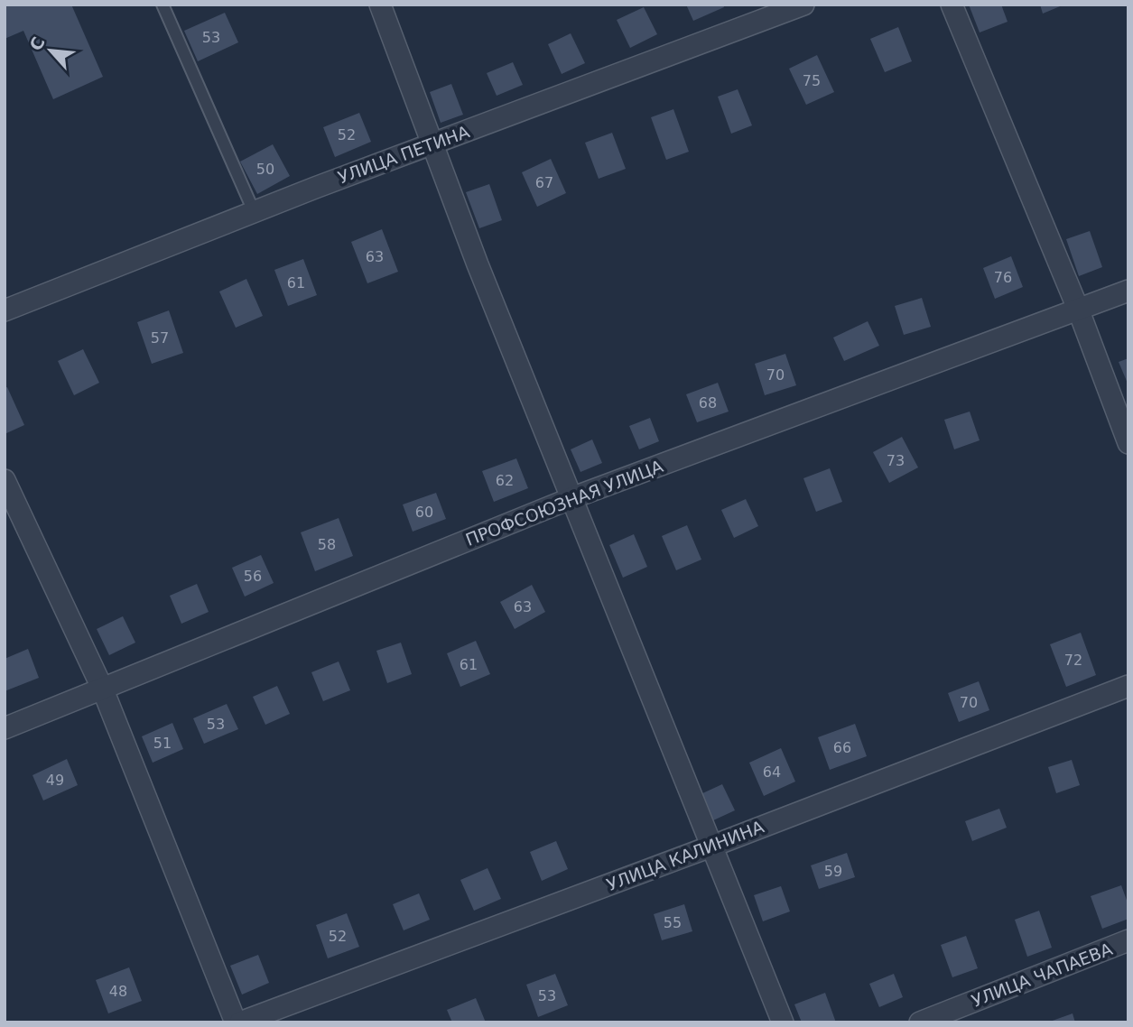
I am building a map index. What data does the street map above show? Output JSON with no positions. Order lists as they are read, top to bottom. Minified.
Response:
{"streets":{"street":["УЛИЦА ПЕТИНА","ПРОФСОЮЗНАЯ УЛИЦА","УЛИЦА КАЛИНИНА","УЛИЦА ЧАПАЕВА"]},"house_numbers":["53","75","52","50","67","63","76","61","57","70","68","73","62","60","58","56","63","72","61","70","53","51","66","64","49","59","55","52","48","53"],"north":"top left"}
